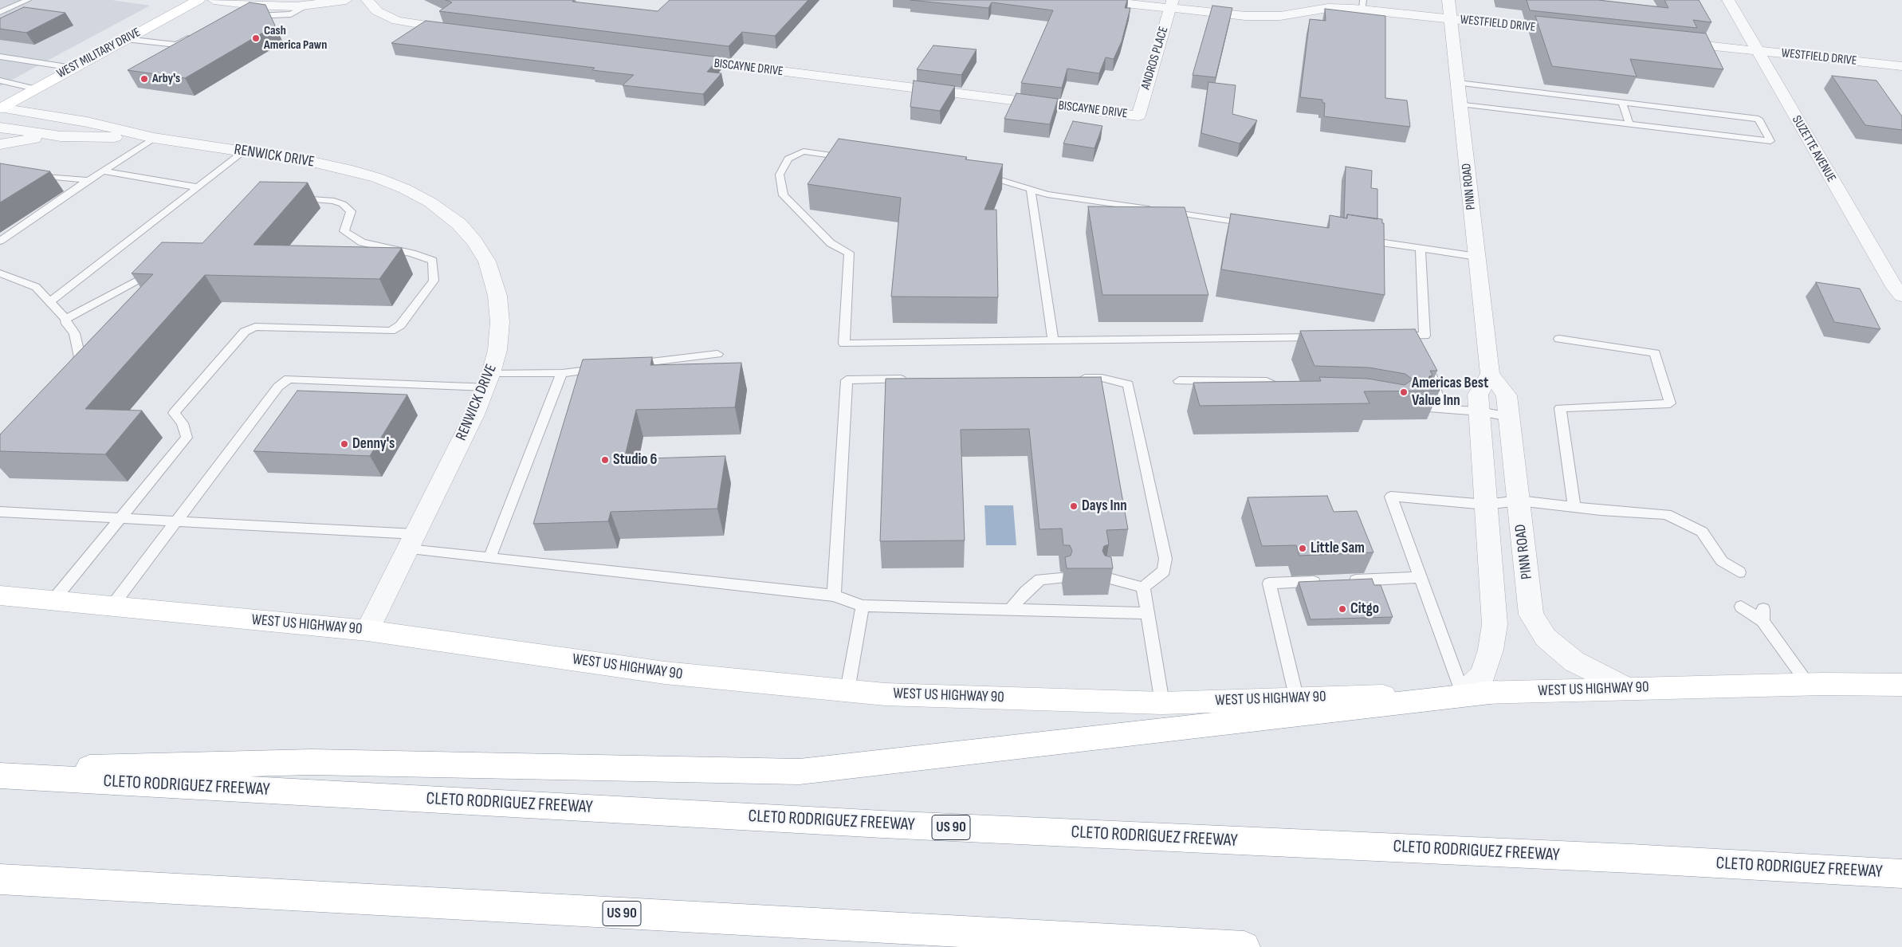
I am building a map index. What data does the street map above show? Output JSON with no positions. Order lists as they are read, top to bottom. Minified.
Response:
{"streets":{"main road":["WEST MILITARY DRIVE","WEST US HIGHWAY 90","CLETO RODRIGUEZ FREEWAY","US 90"],"street":["WESTFIELD DRIVE","ANDROS PLACE","BISCAYNE DRIVE","SUZETTE AVENUE","RENWICK DRIVE","PINN ROAD"]},"crossings":[["WESTFIELD DRIVE","ANDROS PLACE"],["WESTFIELD DRIVE","SUZETTE AVENUE"],["WESTFIELD DRIVE","PINN ROAD"],["WEST MILITARY DRIVE","RENWICK DRIVE"],["ANDROS PLACE","BISCAYNE DRIVE"],["RENWICK DRIVE","WEST US HIGHWAY 90"],["PINN ROAD","WEST US HIGHWAY 90"]],"places":["Cash America Pawn","Arby's","Americas Best Value Inn","Denny's","Studio 6","Days Inn","Little Sam","Citgo"]}
